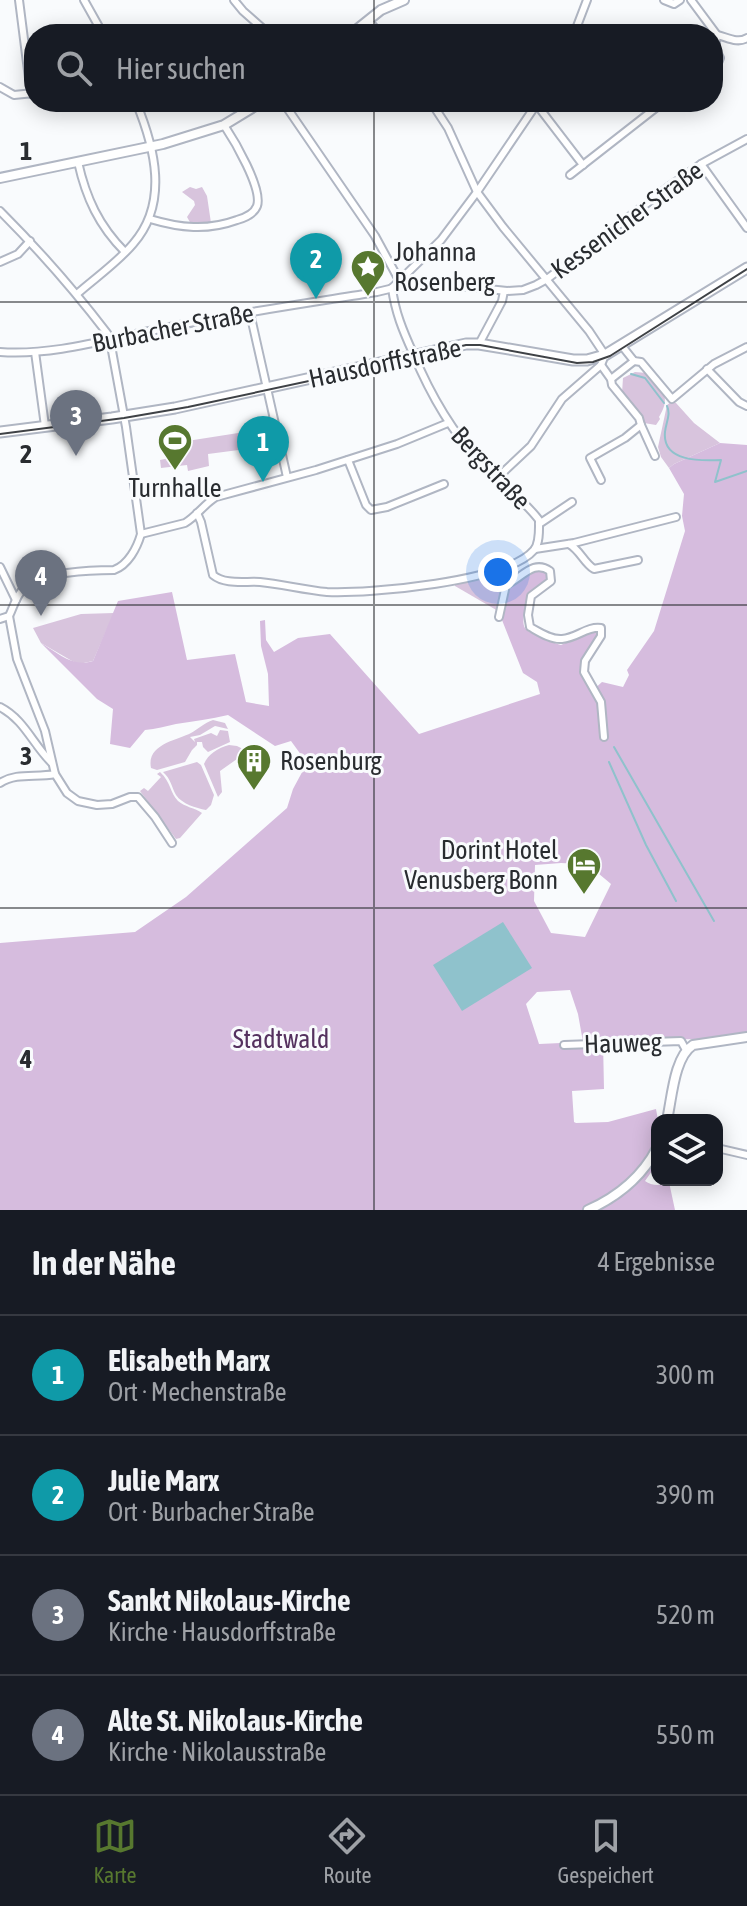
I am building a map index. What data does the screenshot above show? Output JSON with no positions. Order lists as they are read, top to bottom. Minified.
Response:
{"streets":{"main road":["Hausdorffstraße"],"street":["Kessenicher Straße","Burbacher Straße","Bergstraße","Hauweg"]},"crossings":[["Kessenicher Straße","Burbacher Straße"],["Kessenicher Straße","Bergstraße"],["Burbacher Straße","Bergstraße"],["Hausdorffstraße","Bergstraße"]],"parks":["Stadtwald"],"places":{"place":["Johanna Rosenberg"],"sports":["Turnhalle"],"building":["Rosenburg"],"hotel":["Dorint Hotel Venusberg Bonn"]},"page":{"search":"Hier suchen","pins":["2","3","1","4"],"heading":["In der Nähe","4 Ergebnisse"],"list":[{"mark":"1","name":"Elisabeth Marx","note":"Ort · Mechenstraße","value":"300 m"},{"mark":"2","name":"Julie Marx","note":"Ort · Burbacher Straße","value":"390 m"},{"mark":"3","name":"Sankt Nikolaus-Kirche","note":"Kirche · Hausdorffstraße","value":"520 m"},{"mark":"4","name":"Alte St. Nikolaus-Kirche","note":"Kirche · Nikolausstraße","value":"550 m"}],"nav":["Karte","Route","Gespeichert"]},"grid":{"rows":["1","2","3","4"]}}
